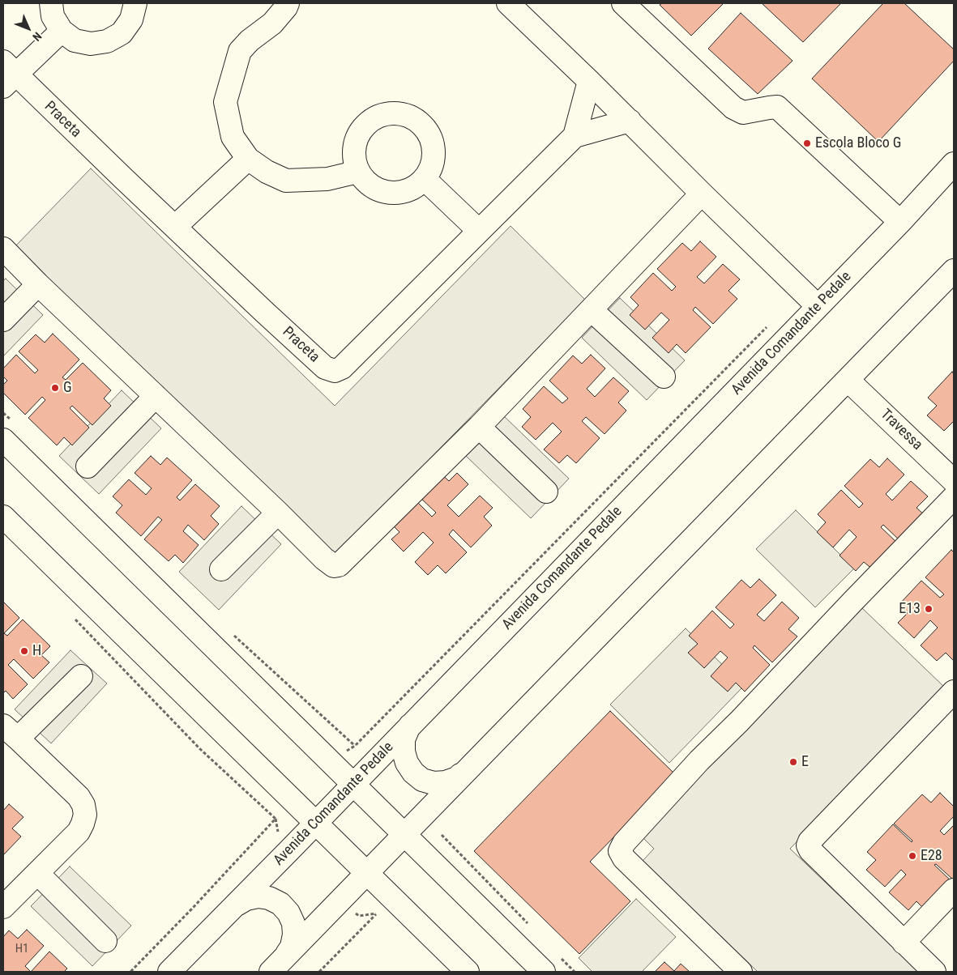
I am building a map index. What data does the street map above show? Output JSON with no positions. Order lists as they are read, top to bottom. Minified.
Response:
{"streets":{"street":["Praceta","Avenida Comandante Pedale","Travessa"]},"places":["Escola Bloco G","G","E13","H","E","E28"],"house_numbers":["H1"],"north":"bottom right"}
